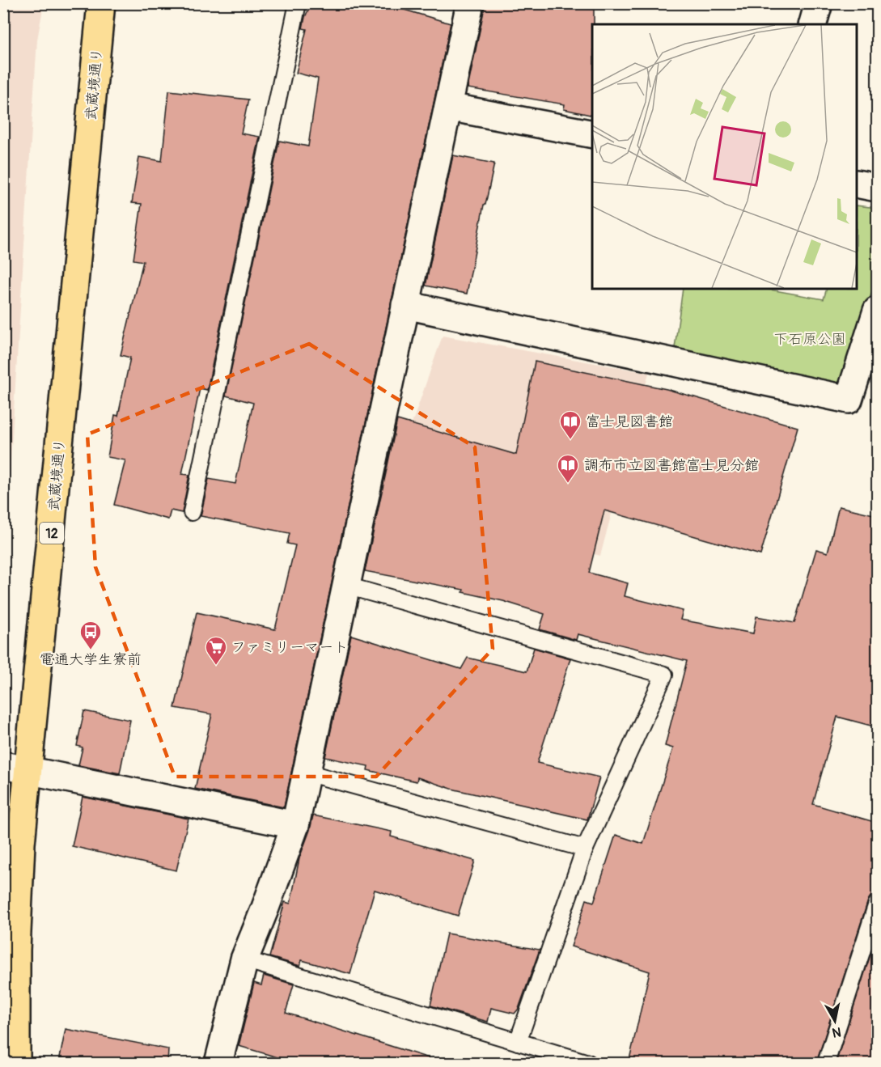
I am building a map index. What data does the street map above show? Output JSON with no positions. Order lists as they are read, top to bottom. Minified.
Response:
{"streets":{"main road":["武蔵境通り","12"]},"parks":["下石原公園"],"places":{"library":["富士見図書館","調布市立図書館富士見分館"],"bus stop":["電通大学生寮前"],"supermarket":["ファミリーマート"]},"north":"bottom"}
